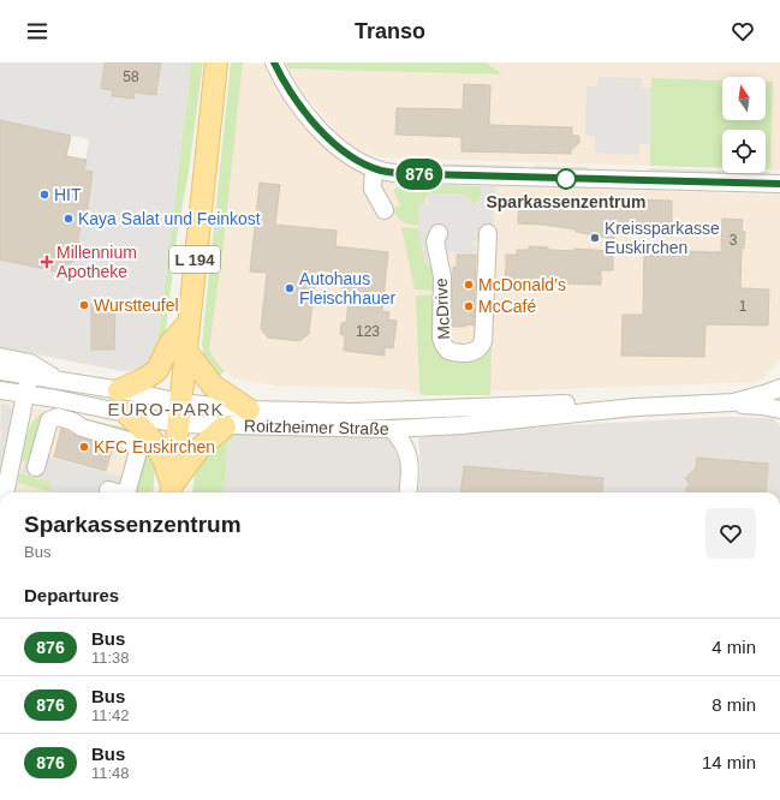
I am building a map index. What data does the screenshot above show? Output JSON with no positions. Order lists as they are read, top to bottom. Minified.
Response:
{"streets":{"main road":["L 194"],"street":["McDrive","Roitzheimer Straße"]},"crossings":[["L 194","Roitzheimer Straße"]],"districts":["EURO-PARK"],"places":{"other":["Sparkassenzentrum","HIT","Kaya Salat und Feinkost","Kreissparkasse Euskirchen","McDonald’s","Autohaus Fleischhauer","Wurstteufel","McCafé","KFC Euskirchen"],"health":["Millennium Apotheke"]},"lines":["bus line 876"],"house_numbers":["58","3","1","123"],"north":"top","page":{"header":"Transo","on_map":"876","heading":[["Sparkassenzentrum","Bus"],"Departures"],"list":[{"mark":"876","name":"Bus","note":"11:38","value":"4 min"},{"mark":"876","name":"Bus","note":"11:42","value":"8 min"},{"mark":"876","name":"Bus","note":"11:48","value":"14 min"}]}}
